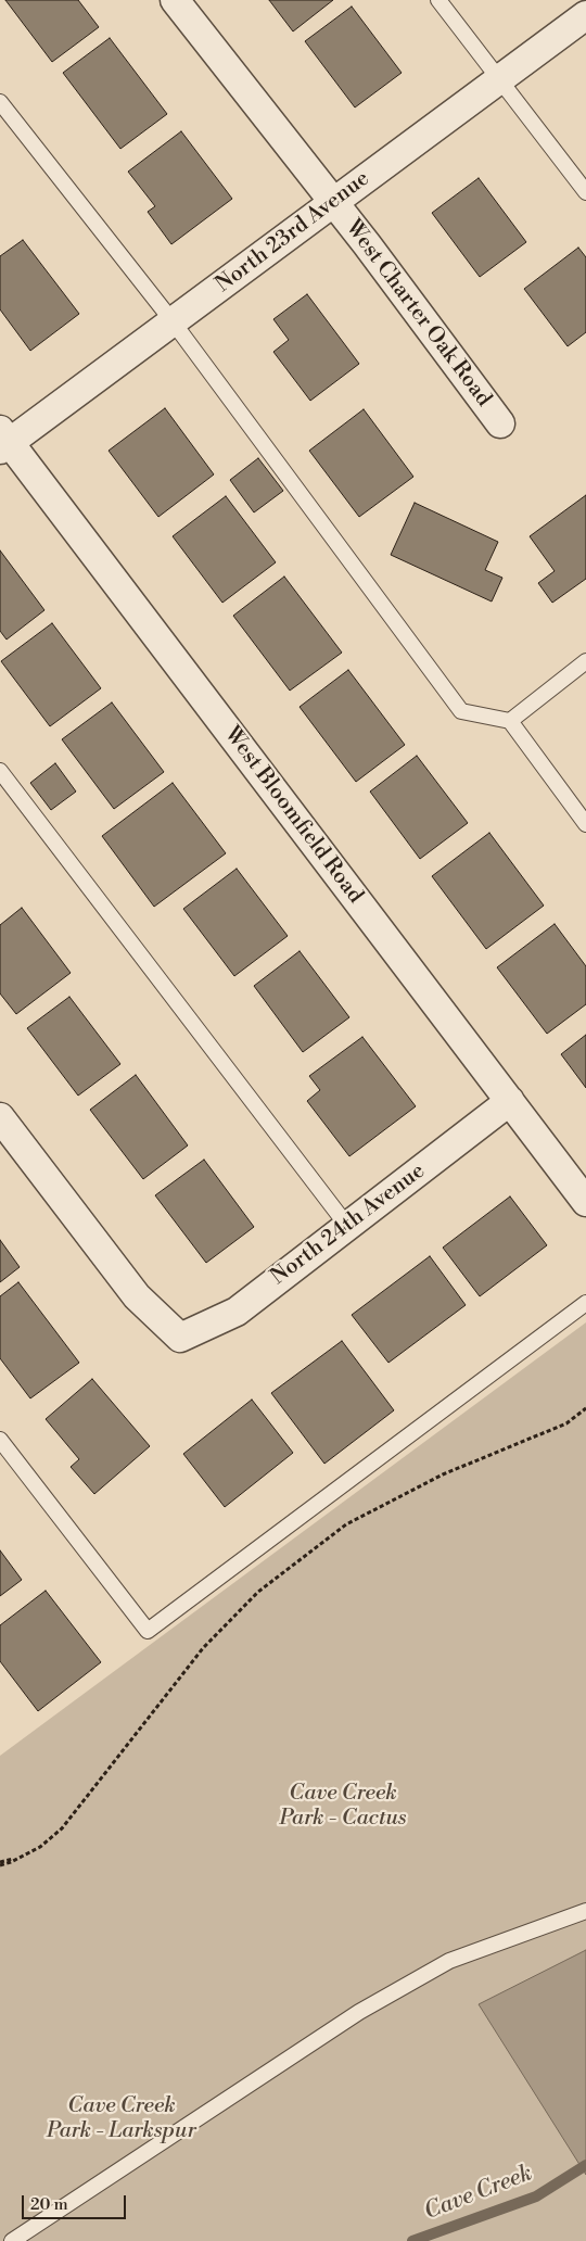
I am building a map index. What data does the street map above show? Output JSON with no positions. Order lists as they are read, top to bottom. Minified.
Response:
{"streets":{"street":["North 23rd Avenue","West Charter Oak Road","West Bloomfield Road","North 24th Avenue"]},"crossings":[["North 23rd Avenue","West Charter Oak Road"],["North 23rd Avenue","West Bloomfield Road"],["West Bloomfield Road","North 24th Avenue"]],"water":["Cave Creek"],"parks":["Cave Creek Park - Cactus","Cave Creek Park - Larkspur"],"scale_bar":"20 m"}
